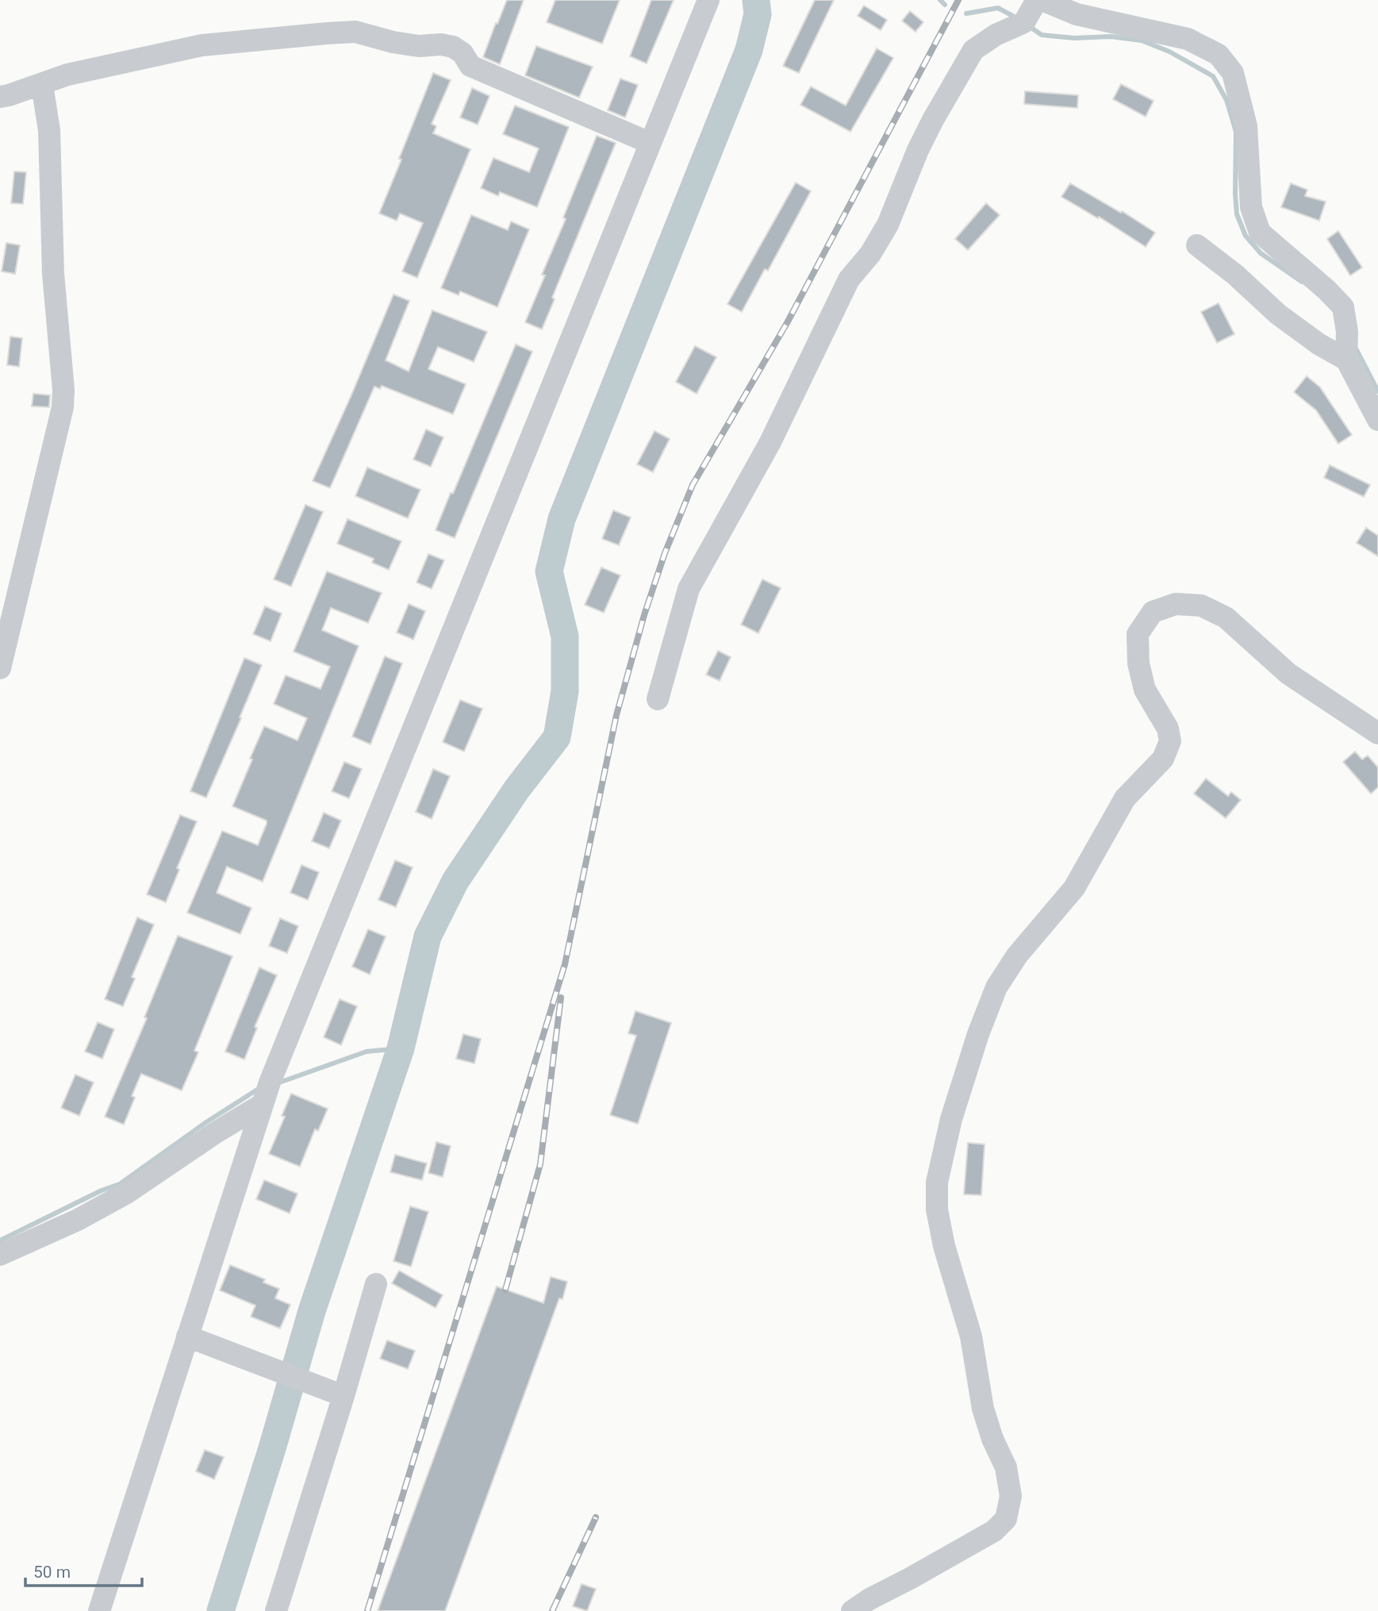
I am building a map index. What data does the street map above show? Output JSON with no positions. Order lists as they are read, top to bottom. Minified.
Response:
{"scale_bar":"50 m"}
